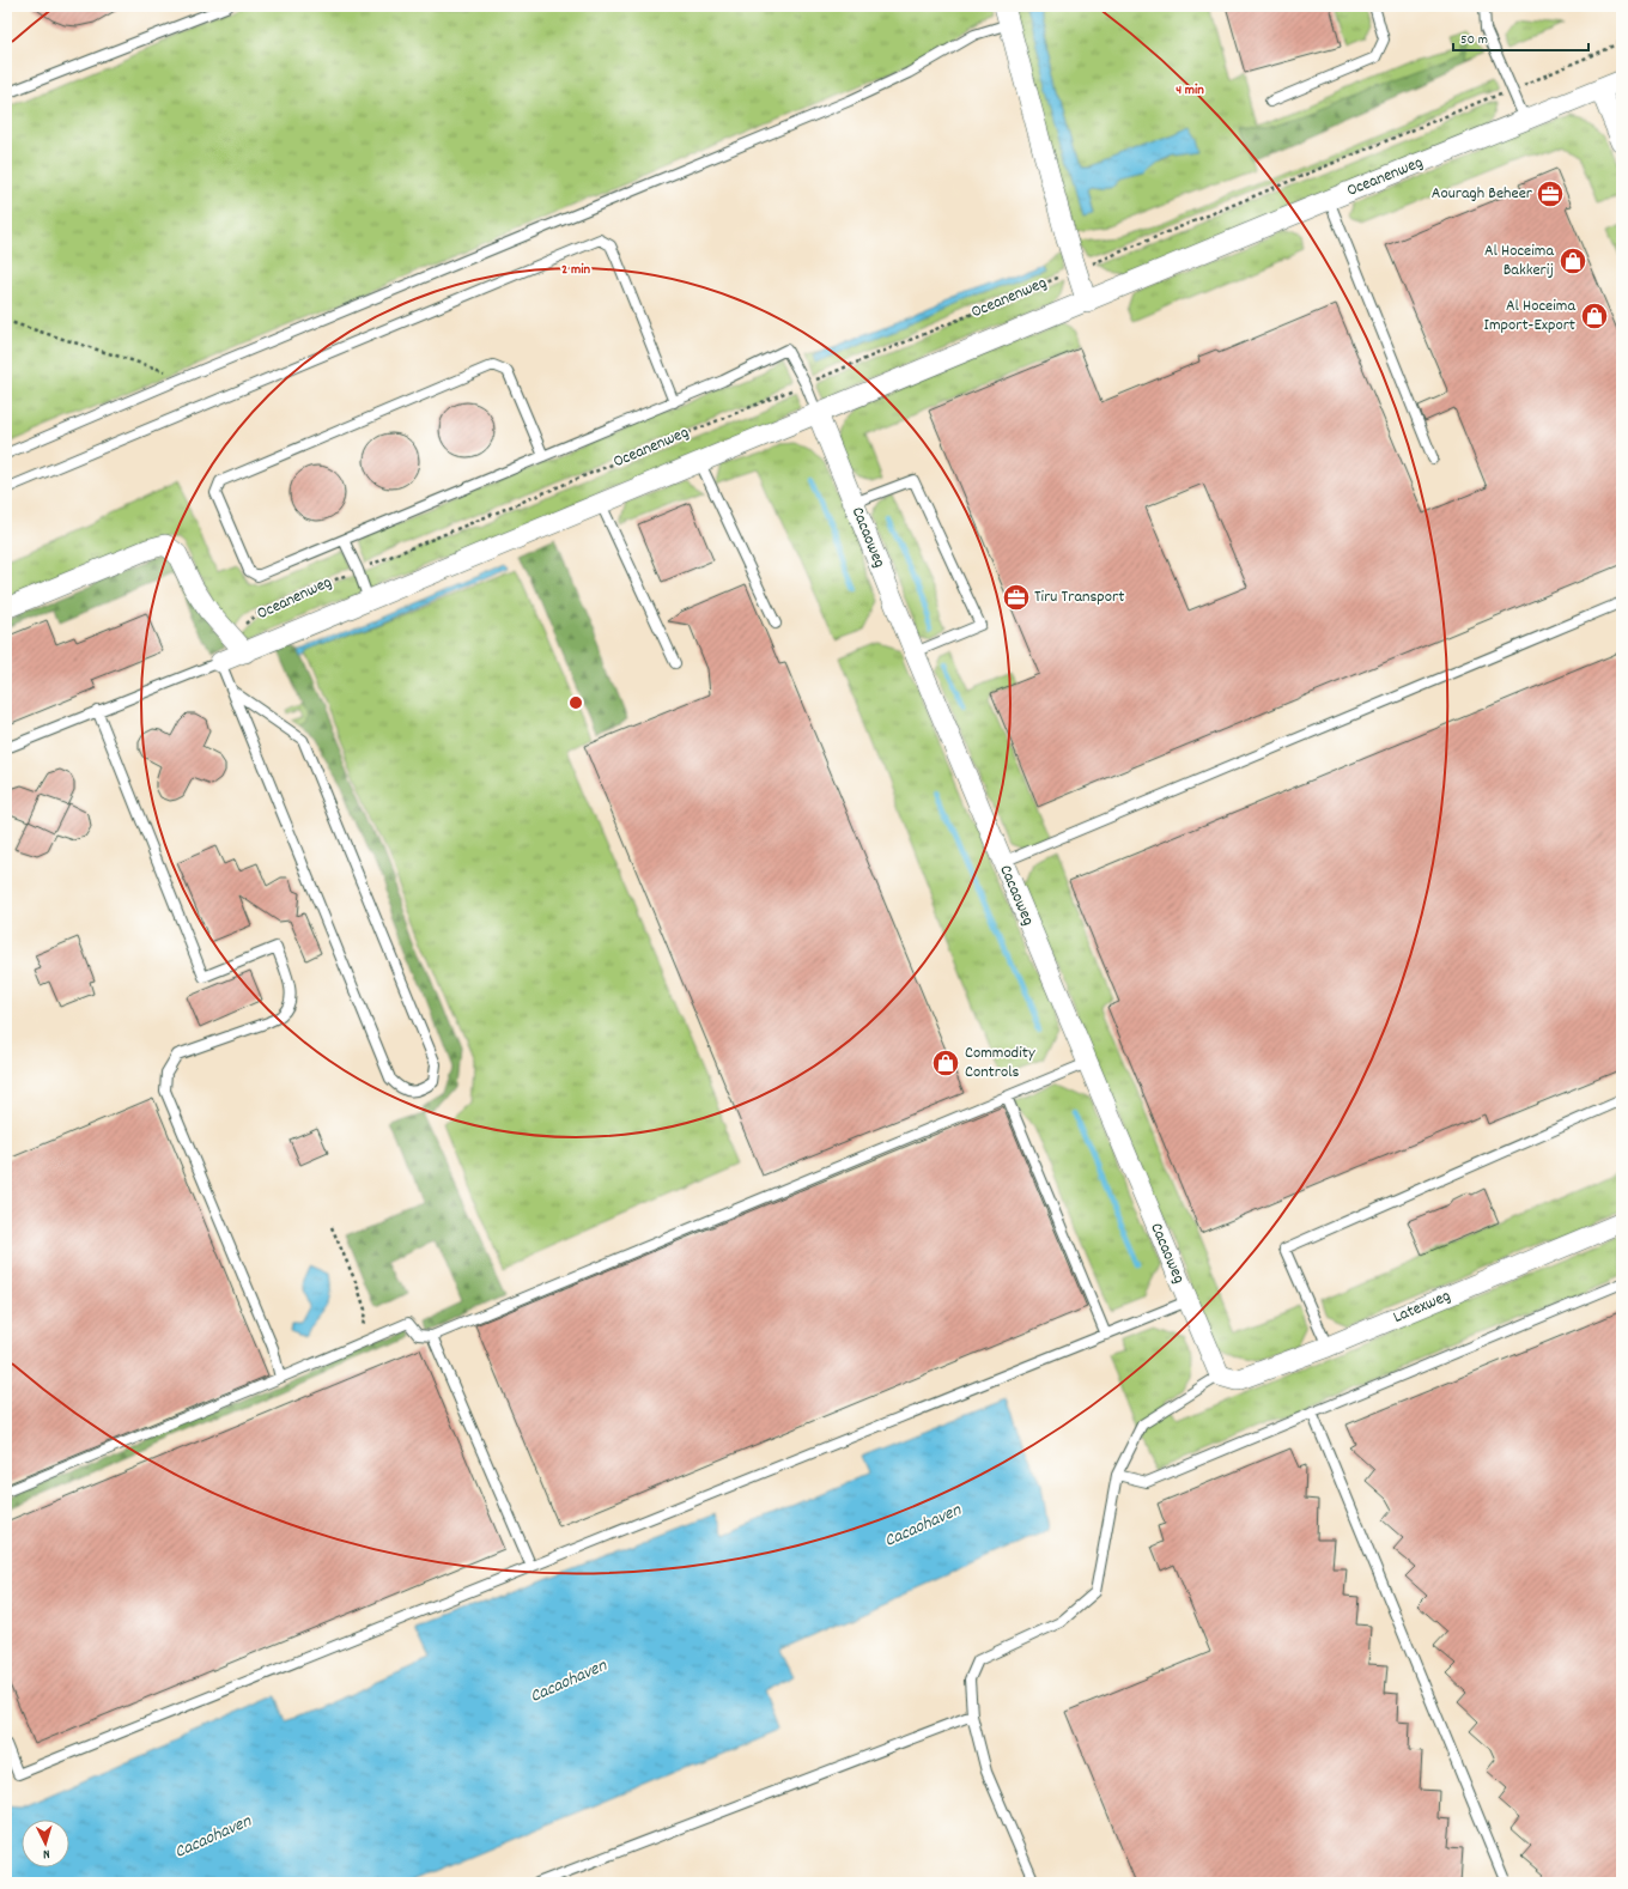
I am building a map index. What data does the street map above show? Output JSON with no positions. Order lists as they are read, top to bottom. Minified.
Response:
{"streets":{"street":["Oceanenweg","Cacaoweg","Latexweg"]},"crossings":[["Oceanenweg","Cacaoweg"],["Cacaoweg","Latexweg"]],"water":["Cacaohaven"],"places":{"office":["Aouragh Beheer","Tiru Transport"],"shop":["Al Hoceima Bakkerij","Al Hoceima Import-Export","Commodity Controls"]},"scale_bar":"50 m","north":"bottom","rings":["4 min","2 min"]}
